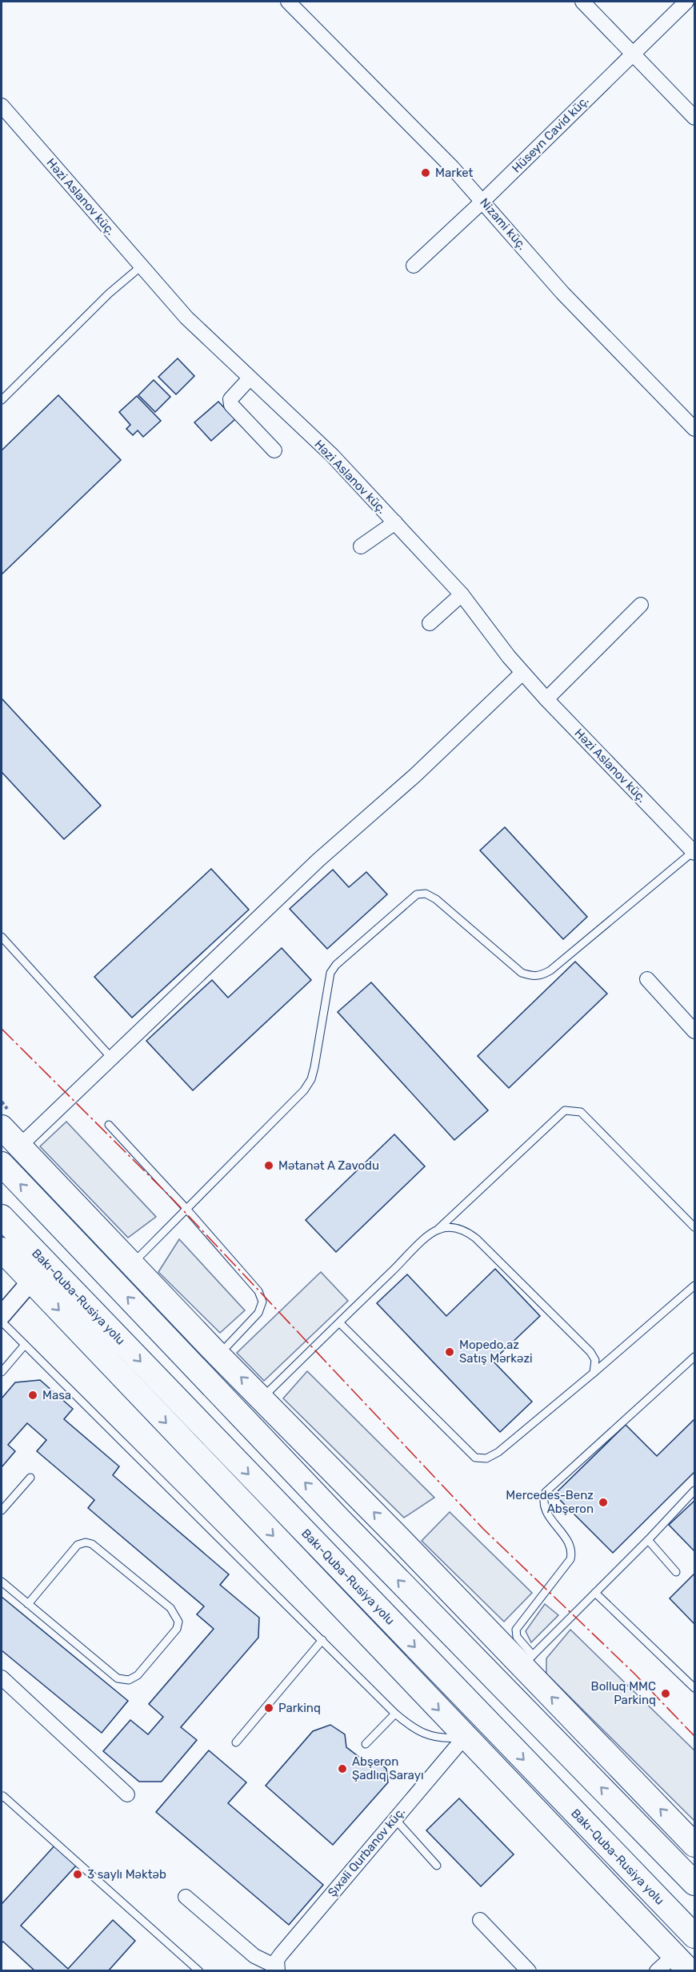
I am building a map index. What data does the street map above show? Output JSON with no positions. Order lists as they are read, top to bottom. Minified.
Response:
{"streets":{"highway":["Bakı-Quba-Rusiya yolu"],"street":["Hüseyn Cavid küç.","Həzi Aslanov küç.","Nizami küç.","Şıxəli Qurbanov küç."]},"crossings":[["Hüseyn Cavid küç.","Nizami küç."]],"places":["Market","Mətanət A Zavodu","Mopedo.az Satış Mərkəzi","Masa","Mercedes-Benz Abşeron","Bolluq MMC Parkinq","Parkinq","Abşeron Şadlıq Sarayı","3 saylı Məktəb"]}
